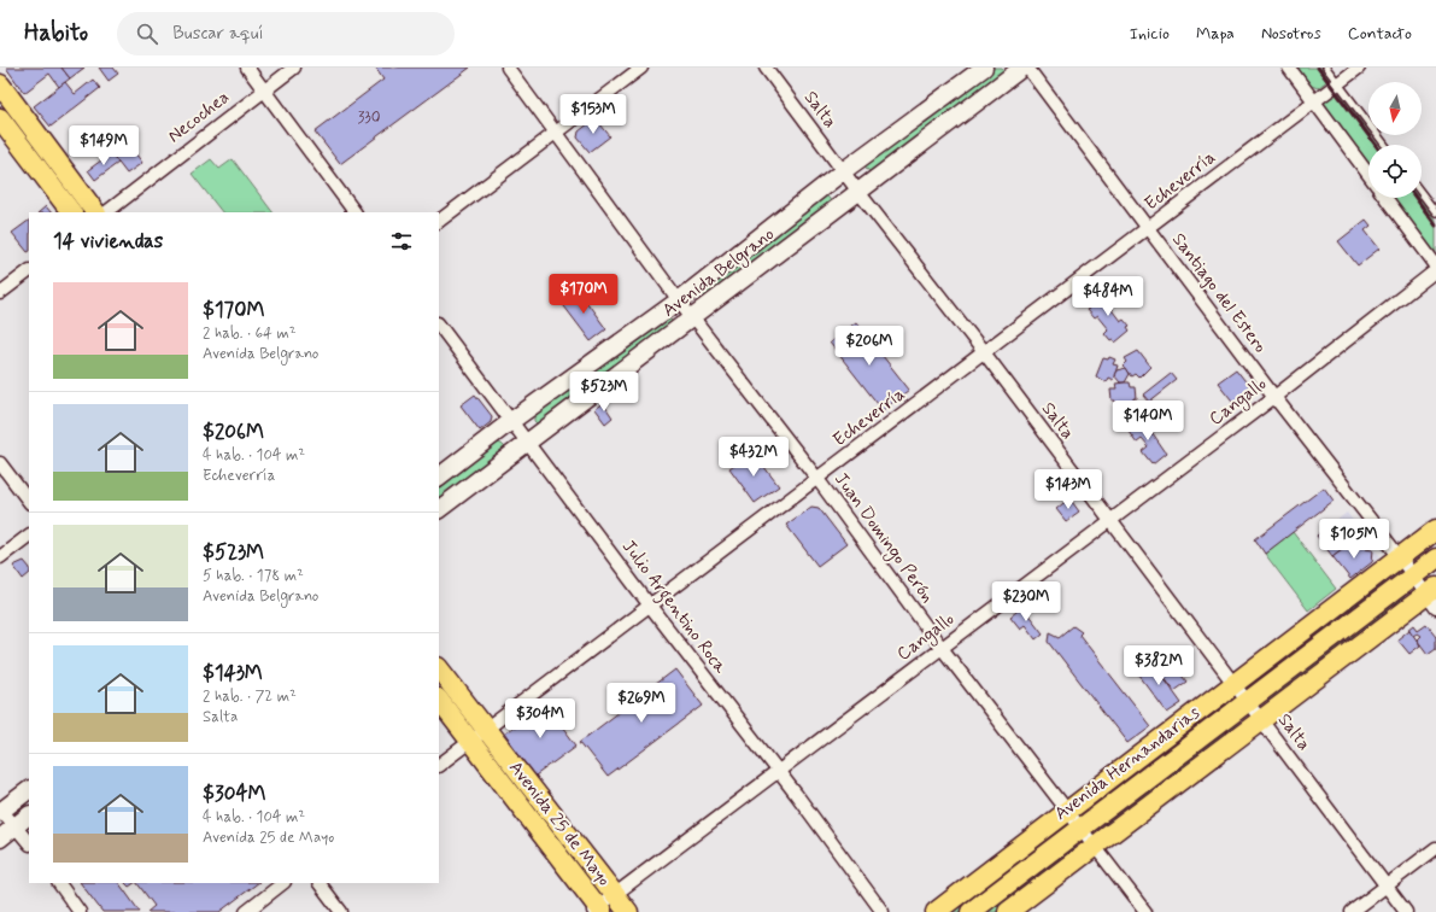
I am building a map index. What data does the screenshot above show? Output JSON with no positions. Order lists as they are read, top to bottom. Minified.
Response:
{"streets":{"main road":["Avenida Belgrano","Avenida Hernandarias","Avenida 25 de Mayo"],"street":["Salta","Necochea","Echeverría","Santiago del Estero","Cangallo","Juan Domingo Perón","Julio Argentino Roca"]},"crossings":[["Salta","Echeverría"],["Salta","Avenida Belgrano"],["Salta","Cangallo"],["Salta","Avenida Hernandarias"],["Echeverría","Santiago del Estero"],["Echeverría","Juan Domingo Perón"],["Echeverría","Julio Argentino Roca"],["Echeverría","Avenida 25 de Mayo"],["Avenida Belgrano","Juan Domingo Perón"],["Avenida Belgrano","Julio Argentino Roca"],["Santiago del Estero","Cangallo"],["Santiago del Estero","Avenida Hernandarias"],["Cangallo","Juan Domingo Perón"],["Cangallo","Julio Argentino Roca"],["Cangallo","Avenida 25 de Mayo"],["Juan Domingo Perón","Avenida Hernandarias"]],"house_numbers":["330"],"north":"bottom","page":{"header":"Habito","search":"Buscar aquí","nav":["Inicio","Mapa","Nosotros","Contacto"],"price":["$153M","$149M","$170M","$484M","$206M","$523M","$140M","$432M","$143M","$105M","$230M","$382M","$269M","$304M"],"heading":"14 viviendas","list":[{"name":"$170M","note":"2 hab. · 64 m² · Avenida Belgrano"},{"name":"$206M","note":"4 hab. · 104 m² · Echeverría"},{"name":"$523M","note":"5 hab. · 178 m² · Avenida Belgrano"},{"name":"$143M","note":"2 hab. · 72 m² · Salta"},{"name":"$304M","note":"4 hab. · 104 m² · Avenida 25 de Mayo"}]}}
